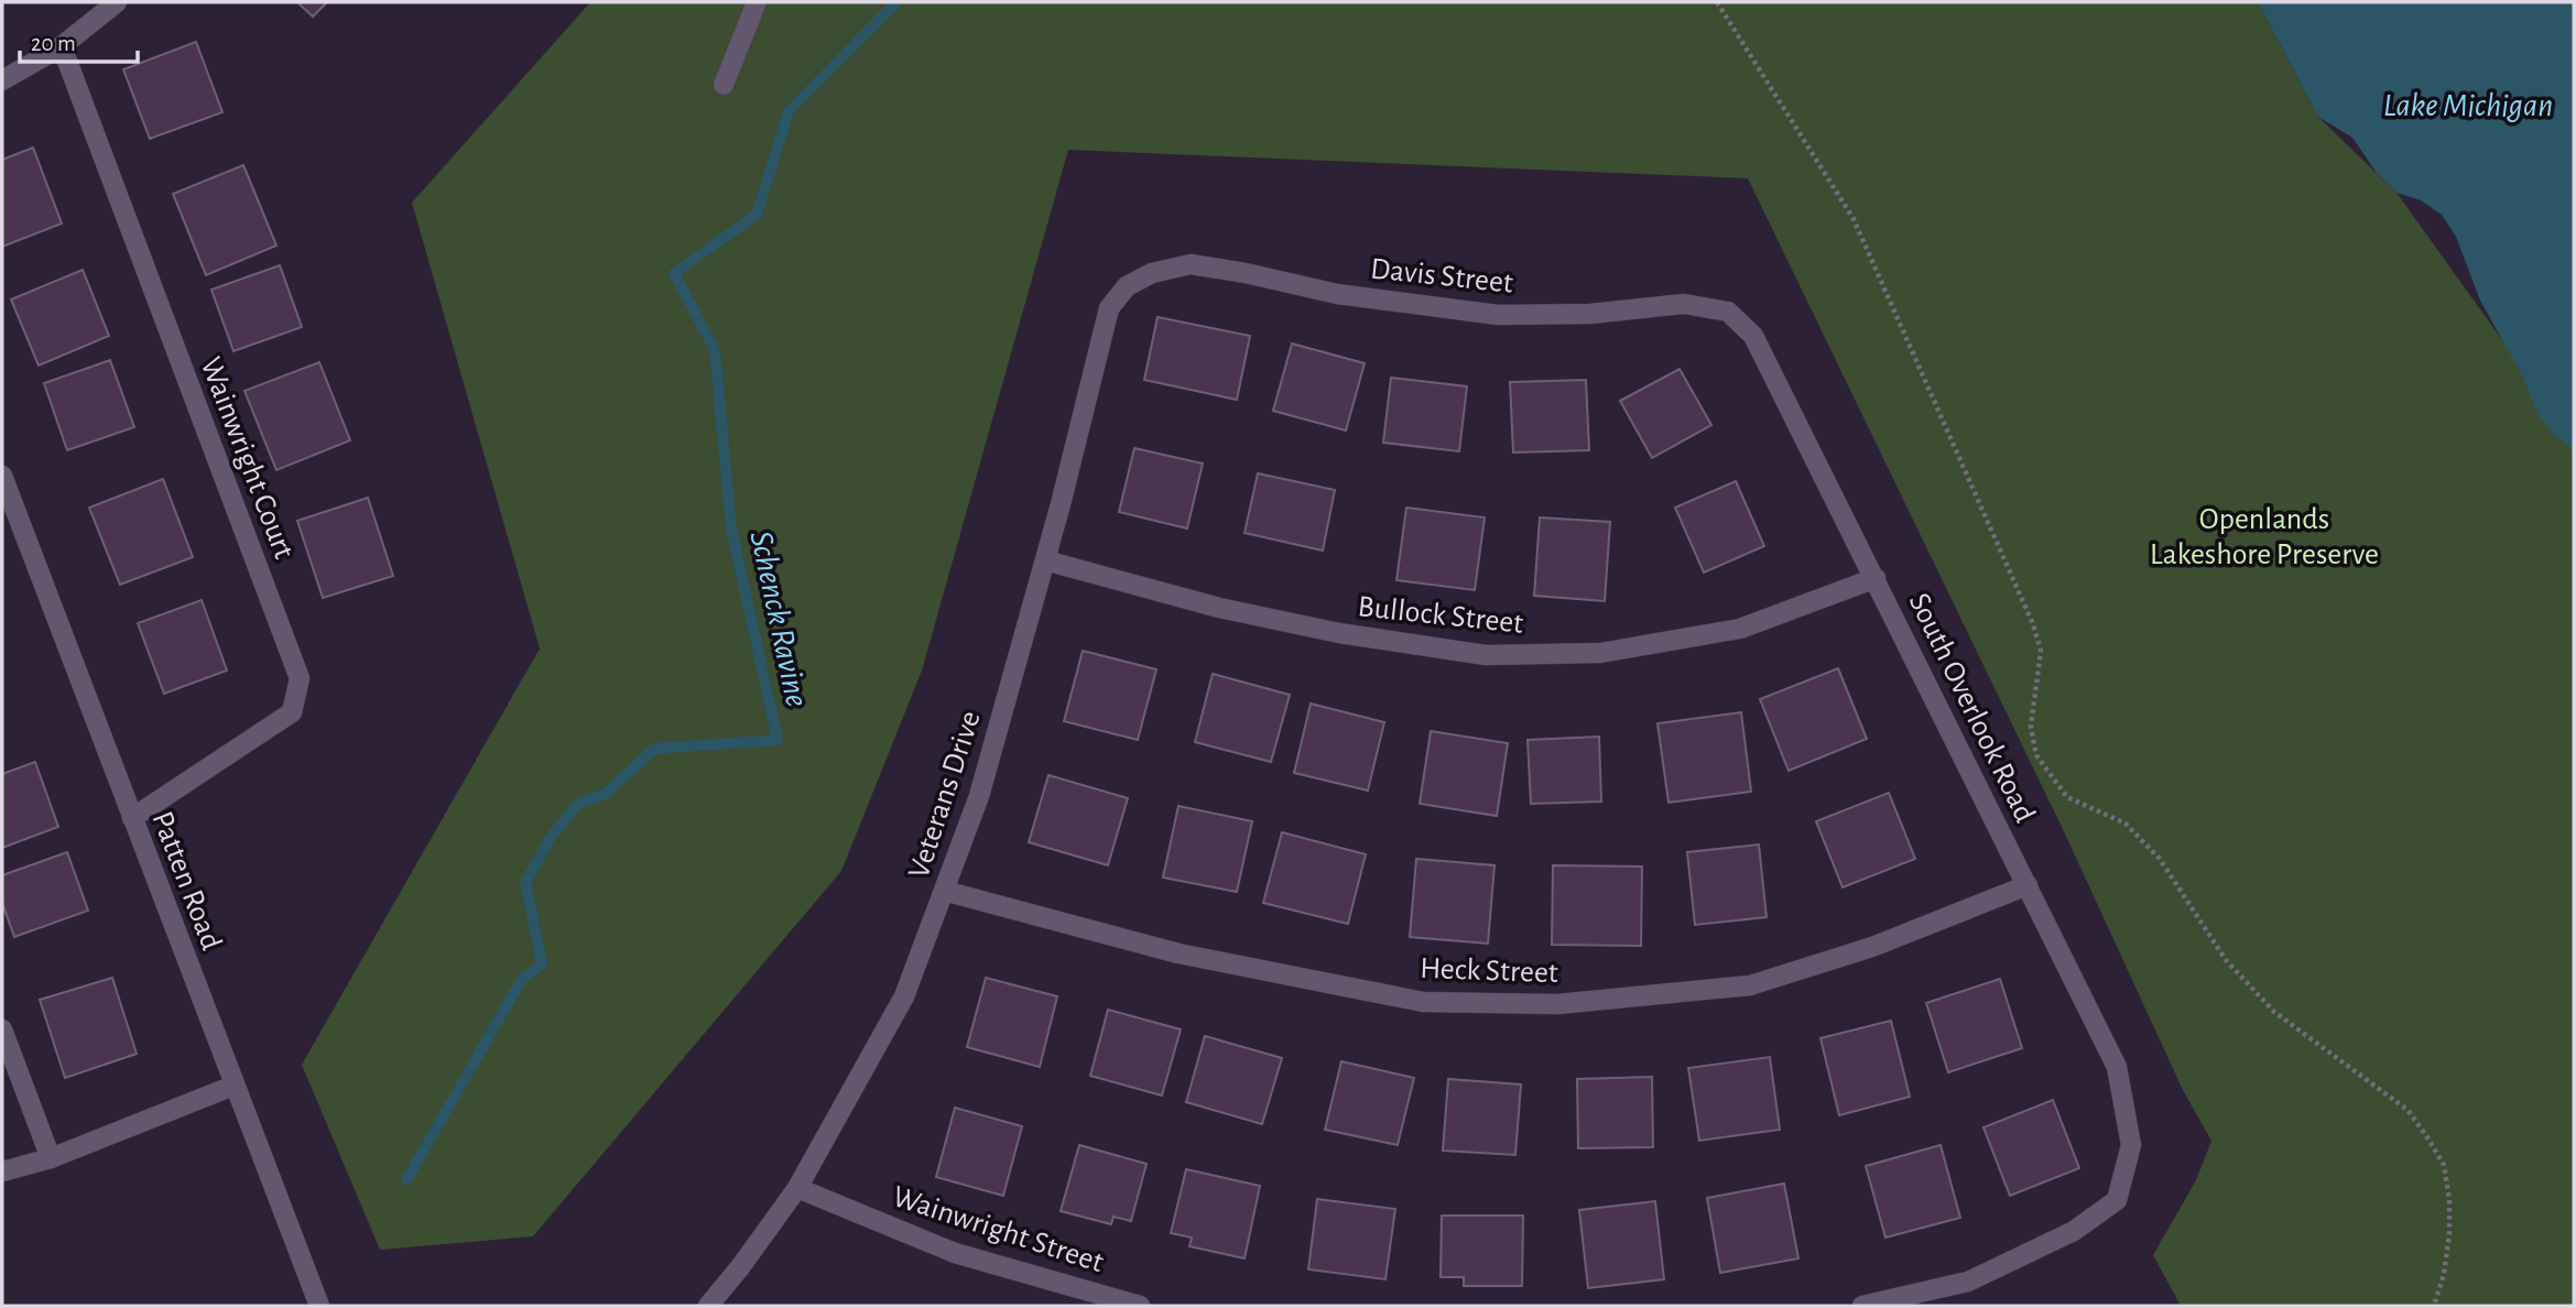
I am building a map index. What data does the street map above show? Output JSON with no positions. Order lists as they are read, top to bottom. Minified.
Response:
{"streets":{"street":["Davis Street","Wainwright Court","Bullock Street","South Overlook Road","Veterans Drive","Patten Road","Heck Street","Wainwright Street"]},"crossings":[["Davis Street","South Overlook Road"],["Davis Street","Veterans Drive"],["Wainwright Court","Patten Road"],["Bullock Street","South Overlook Road"],["Bullock Street","Veterans Drive"],["South Overlook Road","Heck Street"],["Veterans Drive","Heck Street"],["Veterans Drive","Wainwright Street"]],"water":["Lake Michigan","Schenck Ravine"],"parks":["Openlands Lakeshore Preserve"],"scale_bar":"20 m"}
